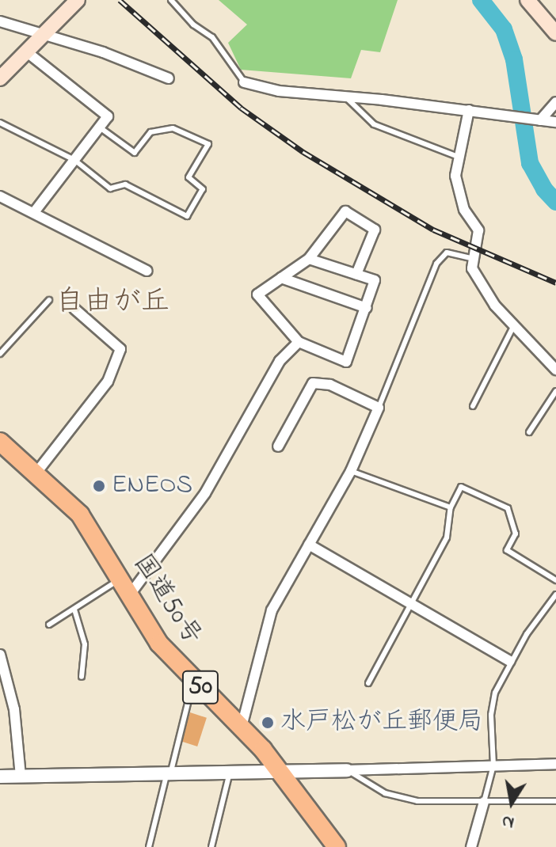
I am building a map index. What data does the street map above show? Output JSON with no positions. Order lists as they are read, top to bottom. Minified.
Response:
{"streets":{"highway":["国道50号","50"]},"districts":["自由が丘"],"places":["ENEOS","水戸松が丘郵便局"],"north":"bottom"}
